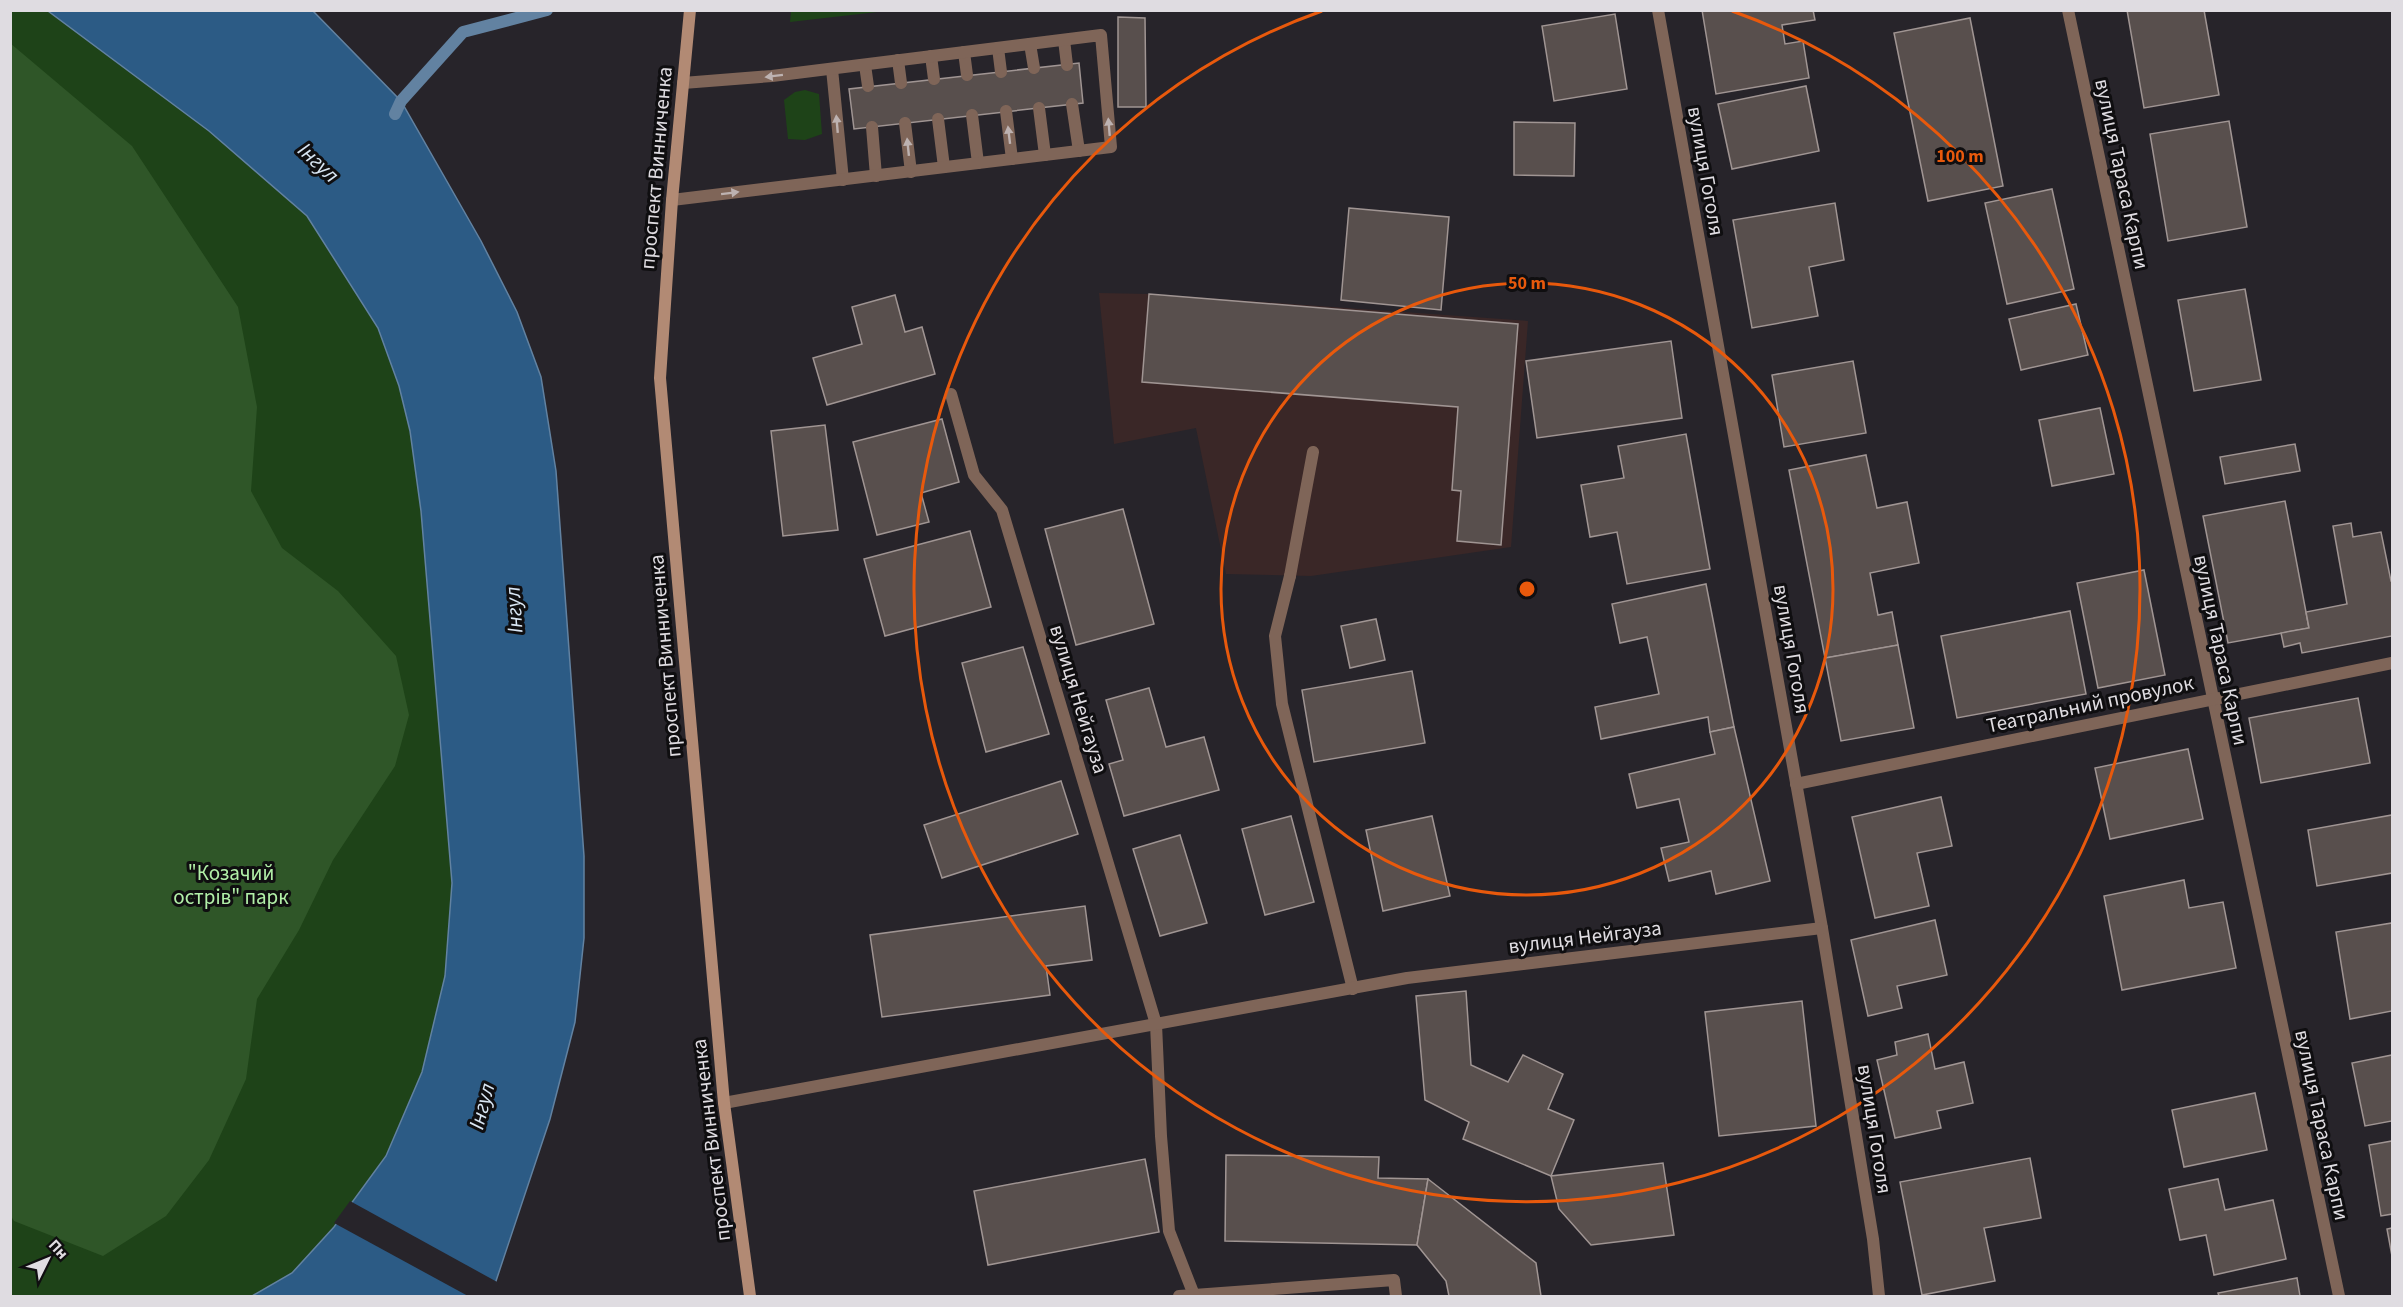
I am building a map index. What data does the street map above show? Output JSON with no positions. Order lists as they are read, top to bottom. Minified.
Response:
{"streets":{"main road":["проспект Винниченка"],"street":["вулиця Гоголя","вулиця Тараса Карпи","вулиця Нейгауза","Театральний провулок"]},"crossings":[["проспект Винниченка","вулиця Нейгауза"],["вулиця Гоголя","вулиця Нейгауза"],["вулиця Гоголя","Театральний провулок"],["вулиця Тараса Карпи","Театральний провулок"]],"water":["Інгул"],"parks":["\"Козачий острів\" парк"],"north":"top right","rings":["100 m","50 m"]}
